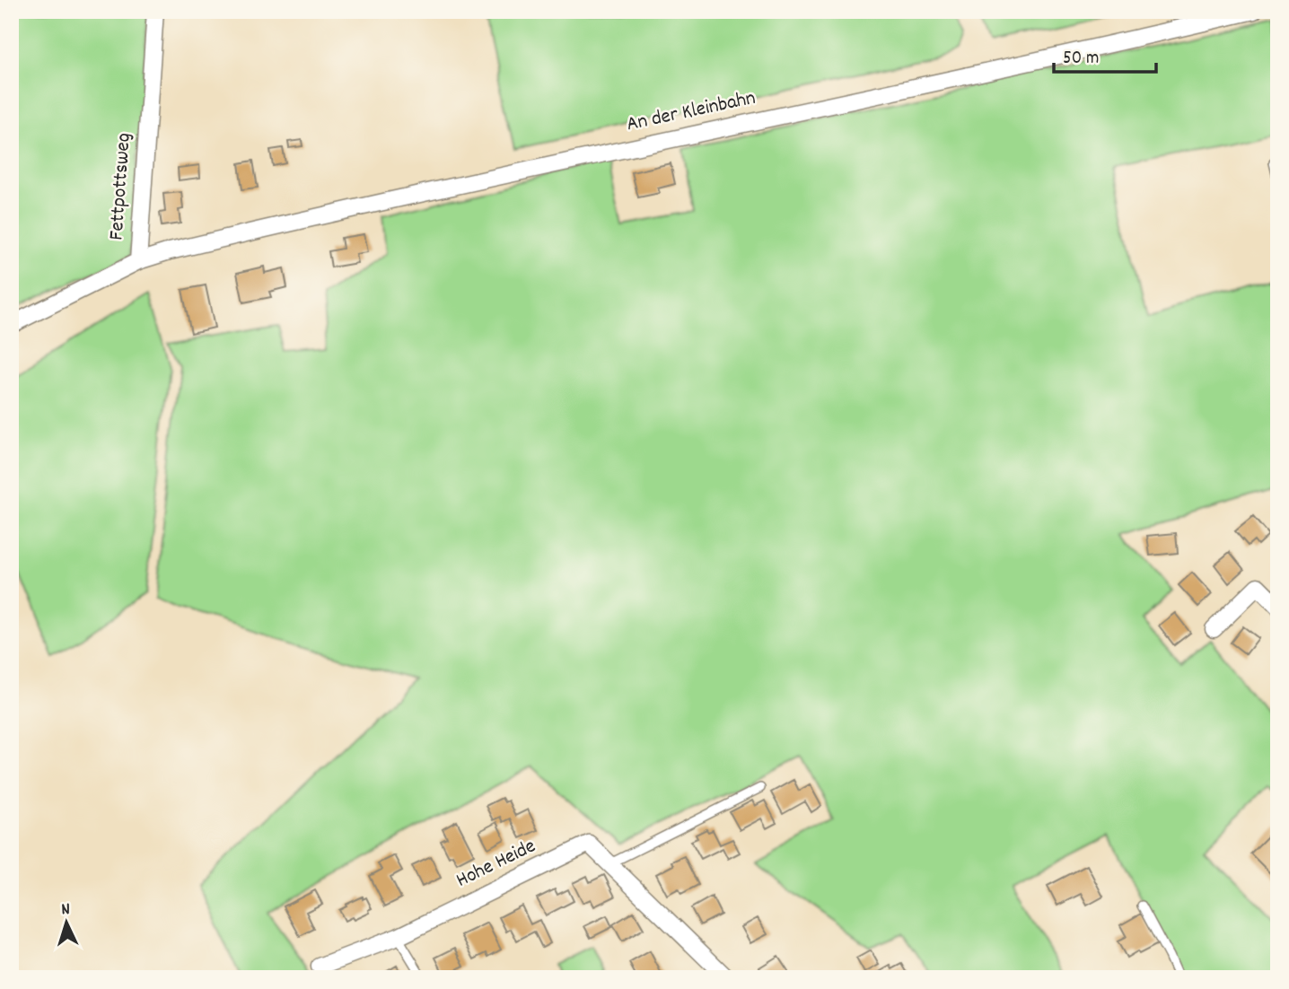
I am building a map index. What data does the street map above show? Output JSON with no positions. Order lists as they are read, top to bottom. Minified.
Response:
{"streets":{"street":["An der Kleinbahn","Fettpottsweg","Hohe Heide"]},"crossings":[["An der Kleinbahn","Fettpottsweg"]],"scale_bar":"50 m","north":"top"}
